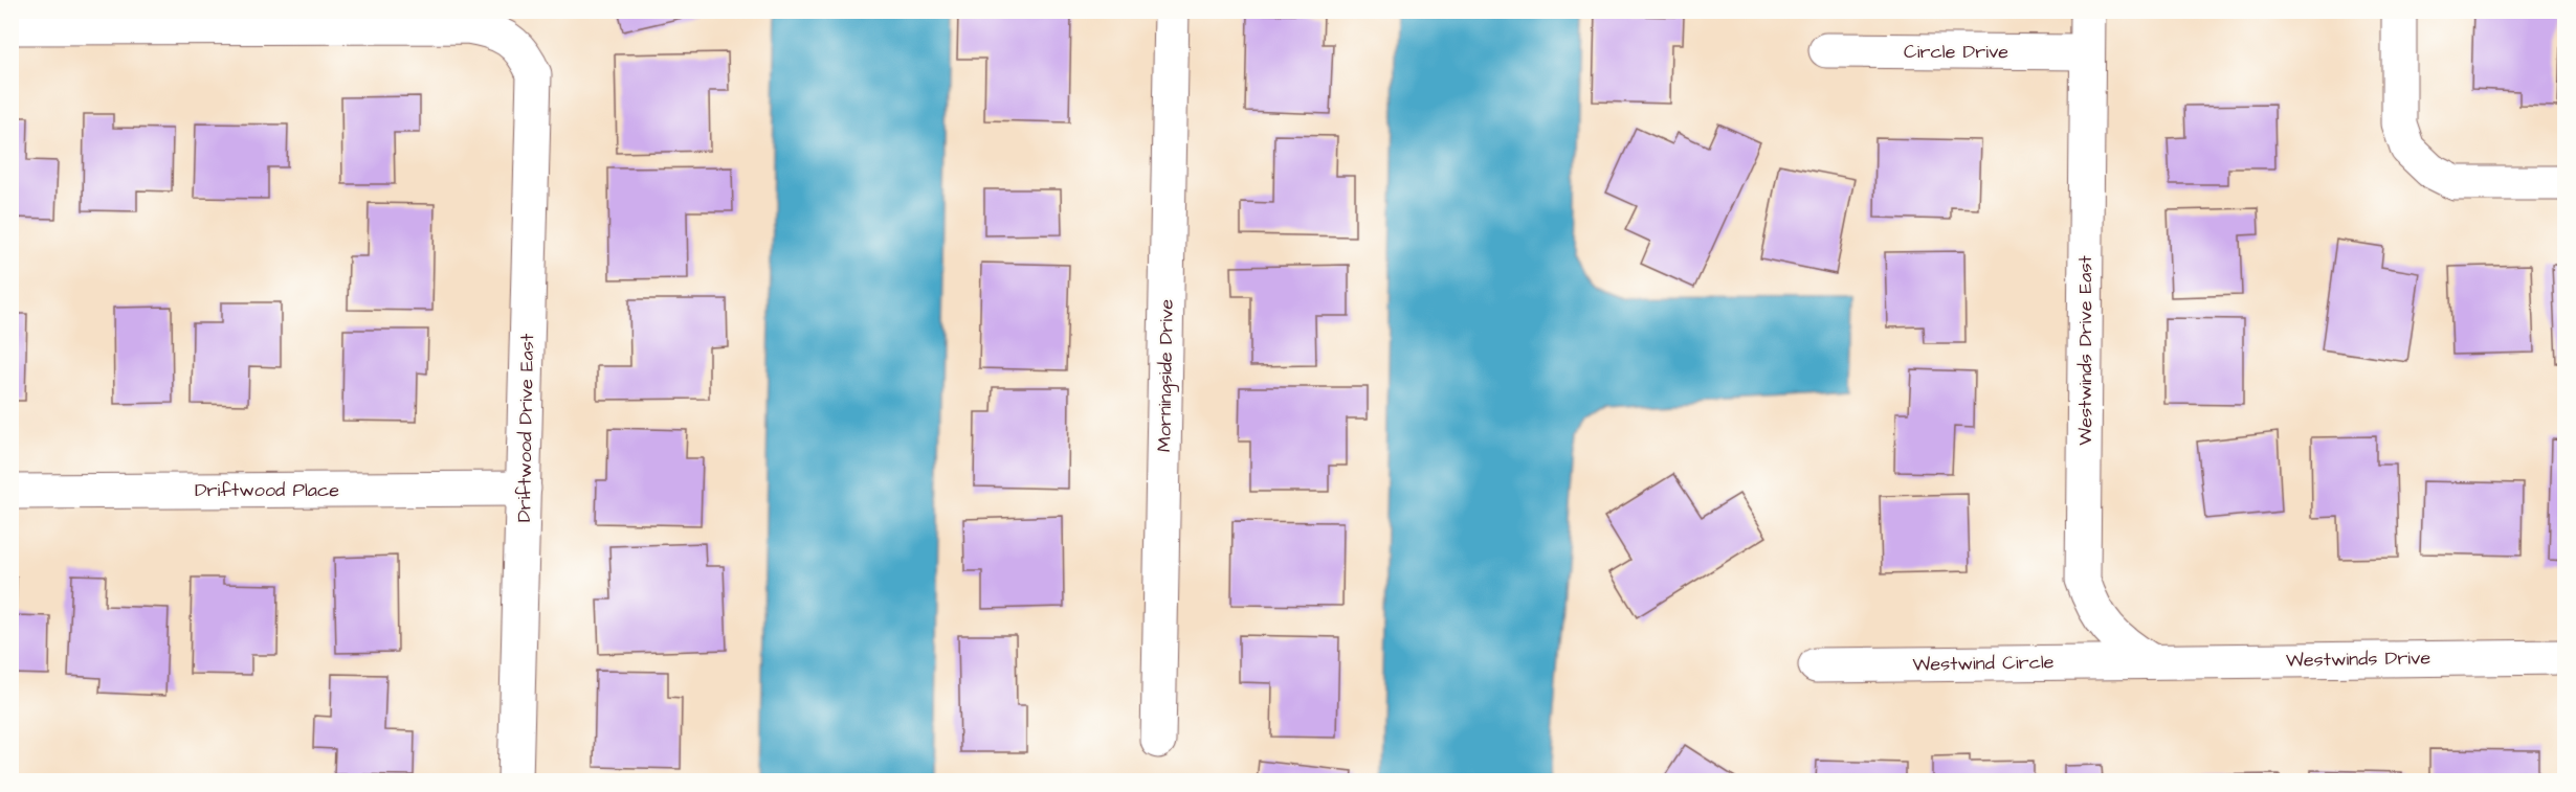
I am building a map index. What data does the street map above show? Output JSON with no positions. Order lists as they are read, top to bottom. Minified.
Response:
{"streets":{"street":["Circle Drive","Westwinds Drive East","Morningside Drive","Driftwood Drive East","Driftwood Place","Westwinds Drive","Westwind Circle"]},"crossings":[["Circle Drive","Westwinds Drive East"],["Westwinds Drive East","Westwinds Drive"],["Westwinds Drive East","Westwind Circle"],["Driftwood Drive East","Driftwood Place"],["Westwinds Drive","Westwind Circle"]]}
